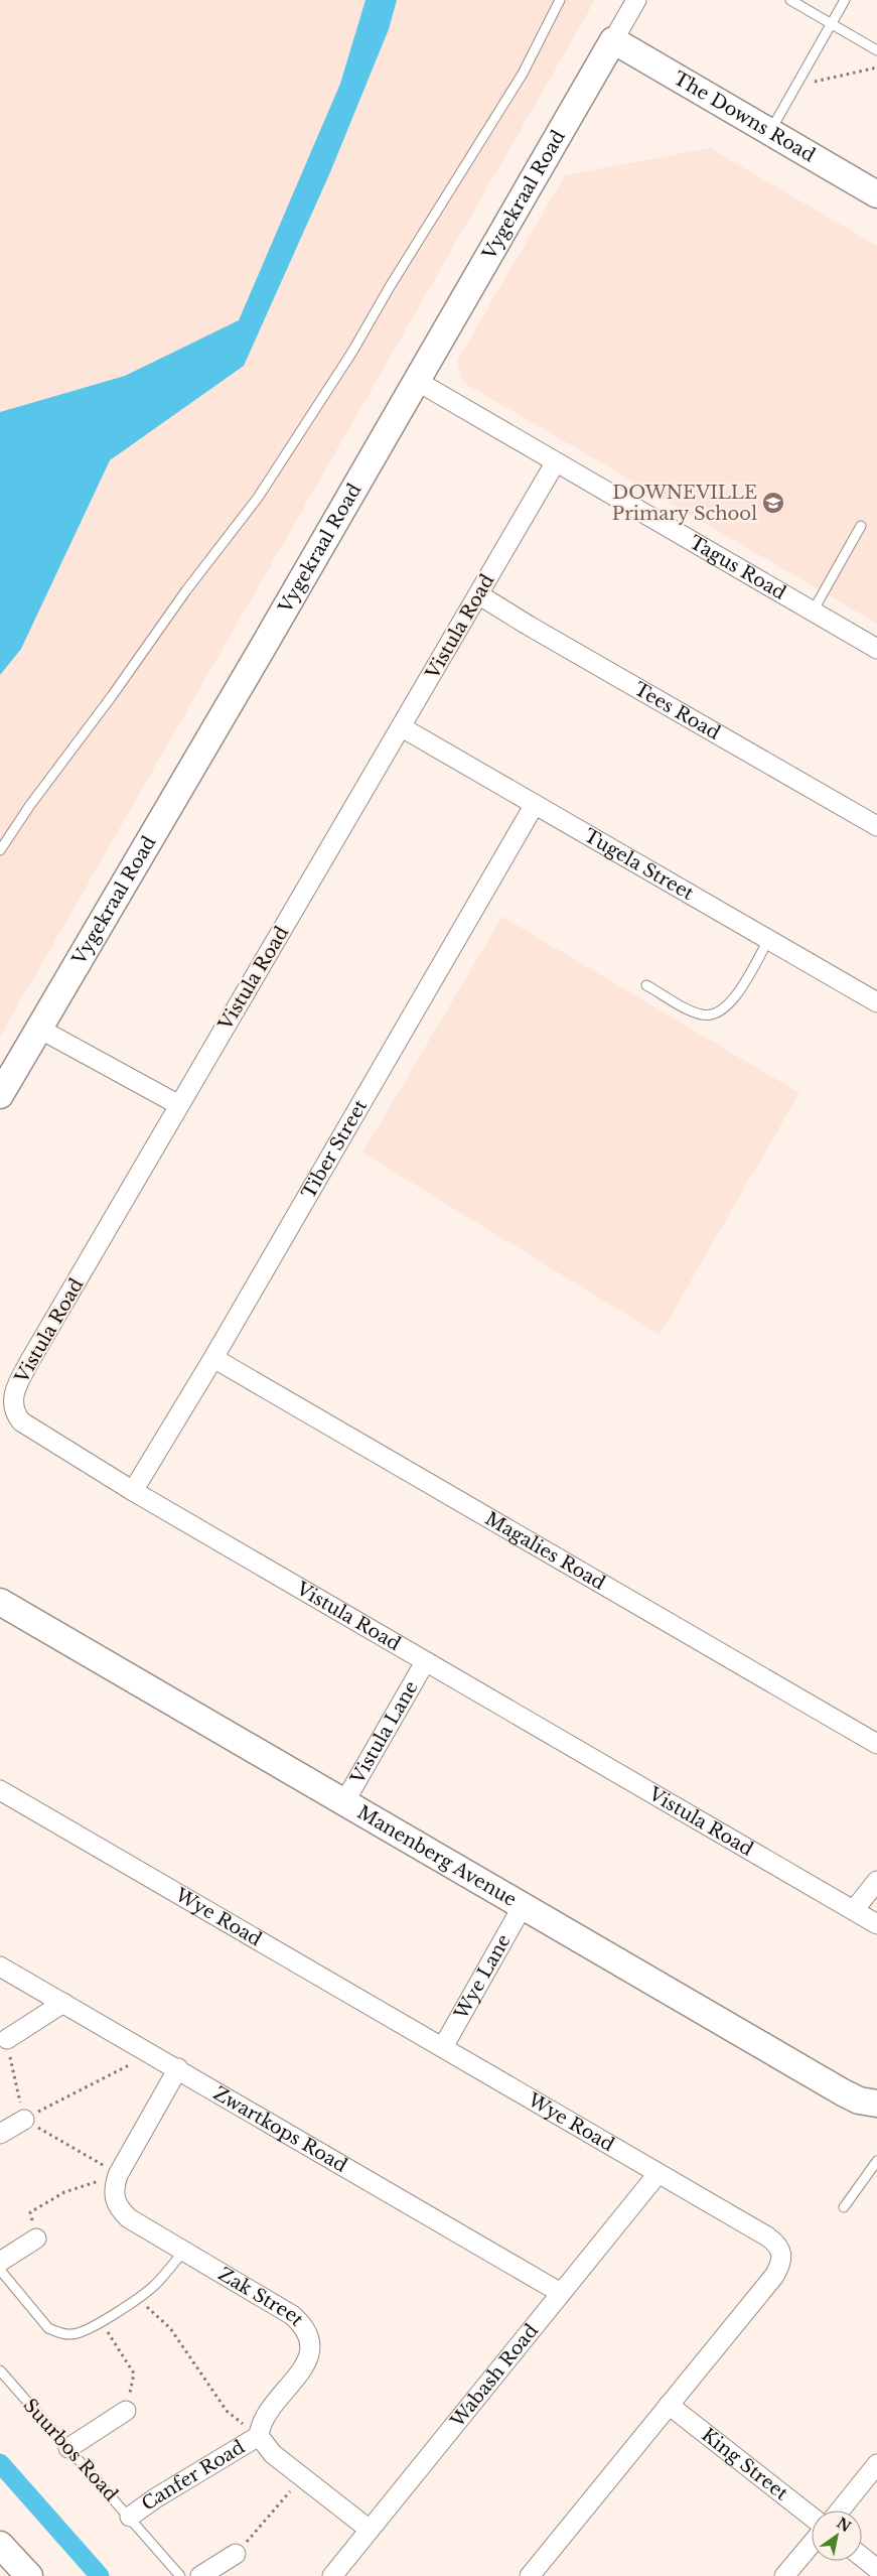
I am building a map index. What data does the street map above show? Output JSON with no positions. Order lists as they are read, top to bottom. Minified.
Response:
{"streets":{"street":["The Downs Road","Vygekraal Road","Tagus Road","Vistula Road","Tees Road","Tugela Street","Tiber Street","Magalies Road","Vistula Lane","Manenberg Avenue","Wye Road","Wye Lane","Zwartkops Road","Zak Street","Wabash Road","King Street","Canfer Road"],"lane":["Suurbos Road"]},"crossings":[["The Downs Road","Vygekraal Road"],["Vygekraal Road","Tagus Road"],["Tagus Road","Vistula Road"],["Vistula Road","Tees Road"],["Vistula Road","Tugela Street"],["Vistula Road","Tiber Street"],["Vistula Road","Vistula Lane"],["Tugela Street","Tiber Street"],["Tiber Street","Magalies Road"],["Vistula Lane","Manenberg Avenue"],["Manenberg Avenue","Wye Lane"],["Wye Road","Wye Lane"],["Wye Road","Wabash Road"],["Wye Road","King Street"],["Zwartkops Road","Zak Street"],["Zwartkops Road","Wabash Road"],["Zak Street","Canfer Road"],["Suurbos Road","Canfer Road"]],"places":{"school or university":["DOWNEVILLE Primary School"]},"north":"top right"}
